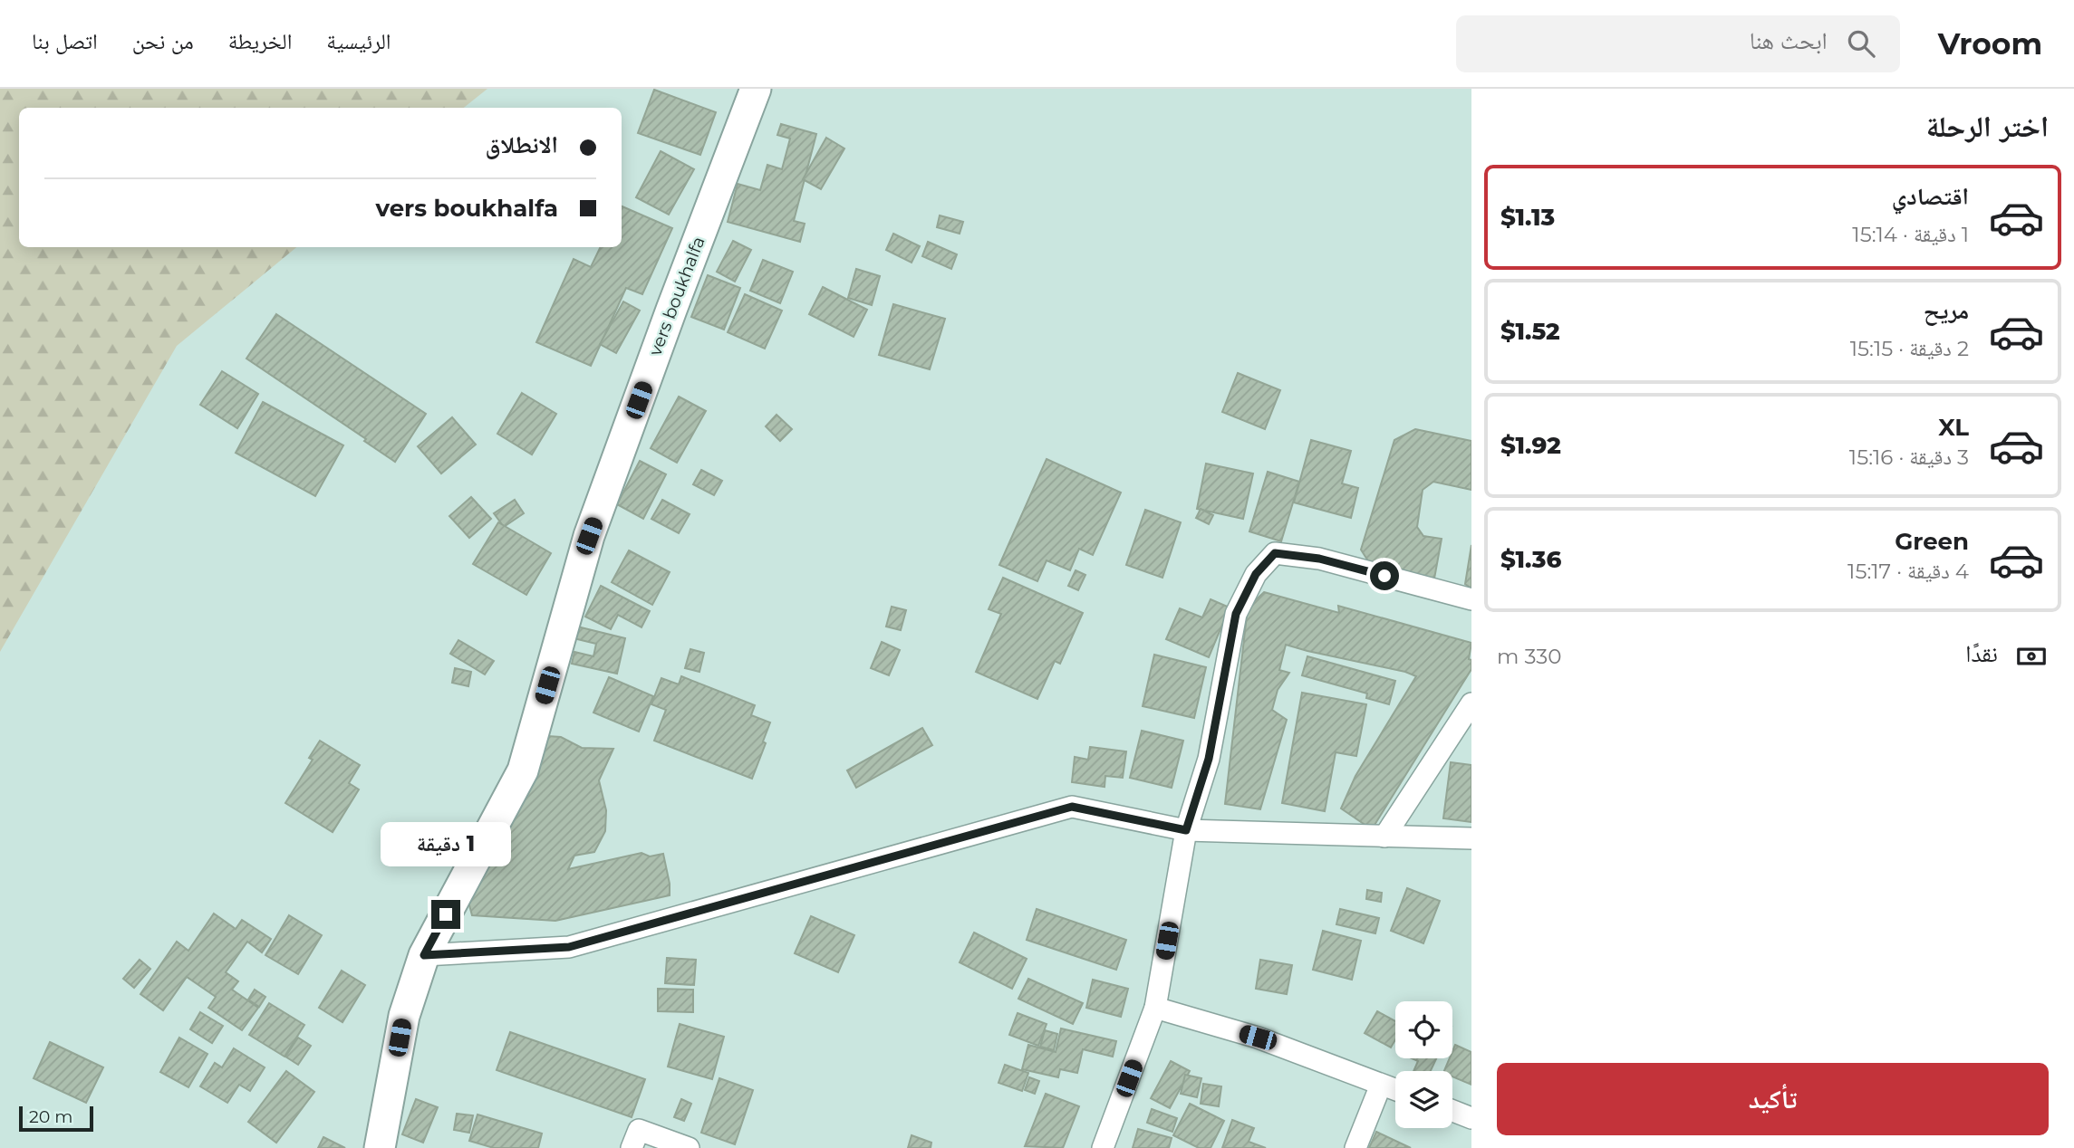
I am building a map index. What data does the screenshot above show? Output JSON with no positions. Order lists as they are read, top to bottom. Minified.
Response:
{"streets":{"street":["vers boukhalfa"]},"scale_bar":"20 m","page":{"header":"Vroom","search":"ابحث هنا","nav":["الرئيسية","الخريطة","من نحن","اتصل بنا"],"heading":"اختر الرحلة","banner":["الانطلاق","vers boukhalfa"],"list":[{"name":"اقتصادي","note":"1 دقيقة · 15:14","value":"$1.13"},{"name":"مريح","note":"2 دقيقة · 15:15","value":"$1.52"},{"name":"XL","note":"3 دقيقة · 15:16","value":"$1.92"},{"name":"Green","note":"4 دقيقة · 15:17","value":"$1.36"}],"pay":["نقدًا","330 m"],"bubble":"1 دقيقة","buttons":"تأكيد","scale":"20 m"}}
